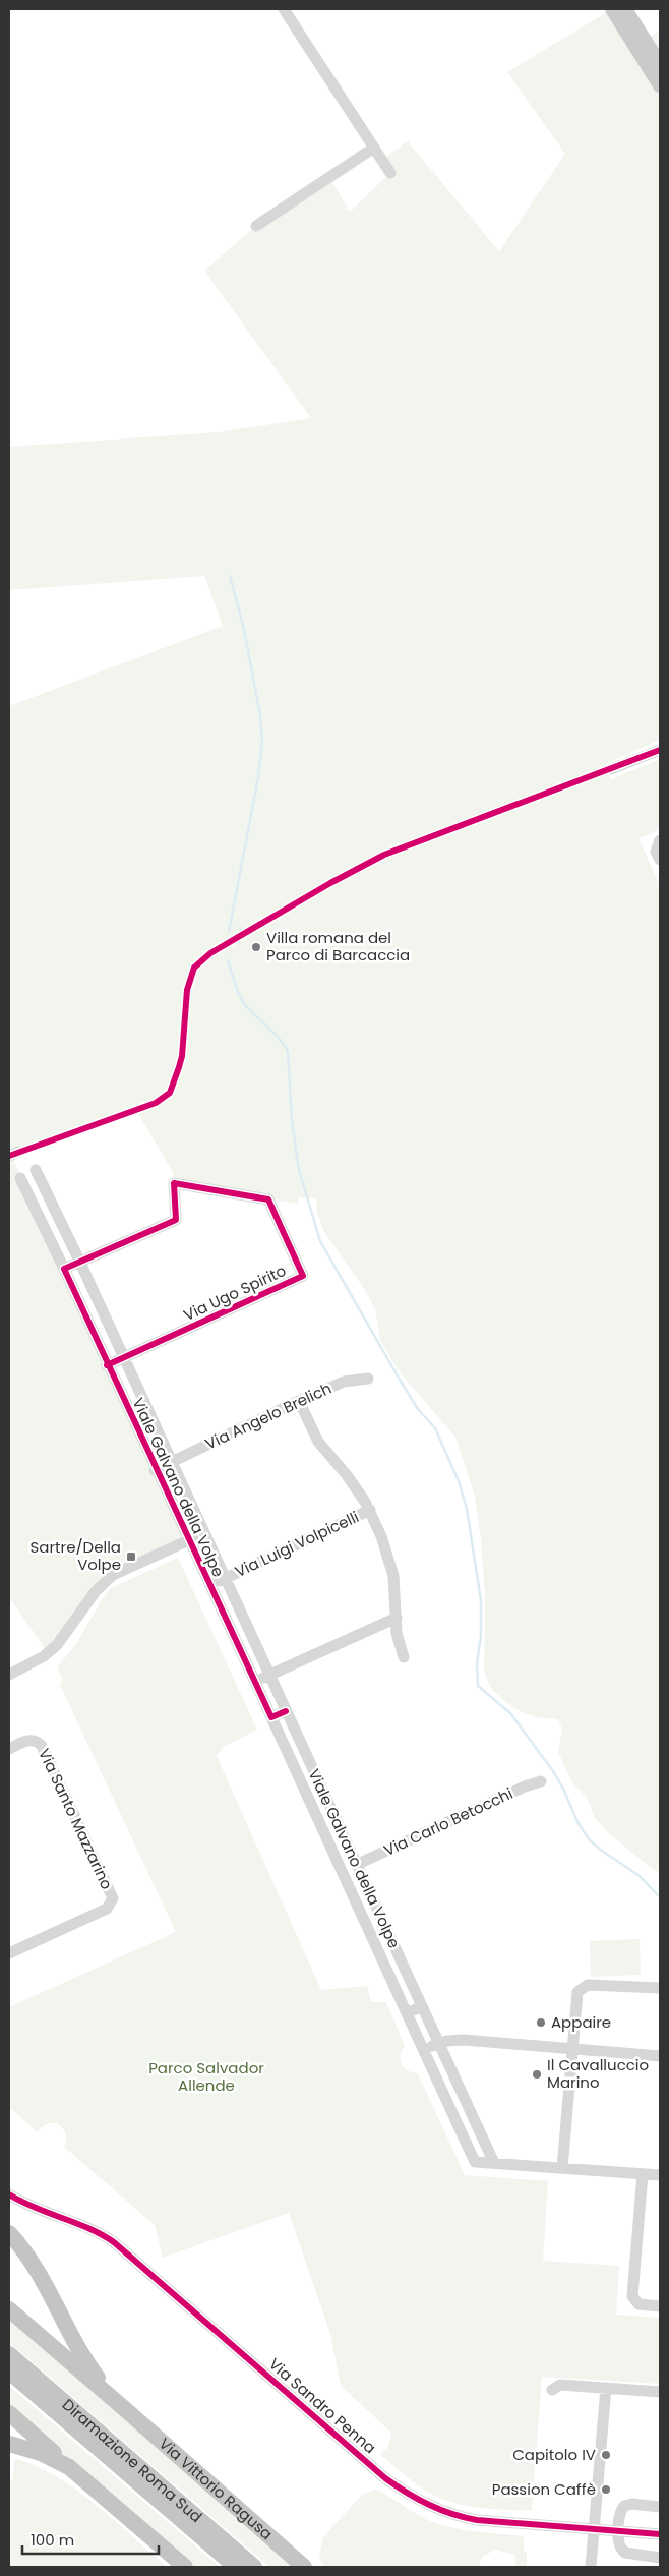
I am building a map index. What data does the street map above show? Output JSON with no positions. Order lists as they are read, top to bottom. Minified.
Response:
{"streets":{"highway":["Diramazione Roma Sud","Via Vittorio Ragusa"],"street":["Via Ugo Spirito","Via Angelo Brelich","Viale Galvano della Volpe","Via Luigi Volpicelli","Via Santo Mazzarino","Via Carlo Betocchi","Via Sandro Penna"]},"crossings":[["Via Ugo Spirito","Viale Galvano della Volpe"],["Via Angelo Brelich","Viale Galvano della Volpe"],["Viale Galvano della Volpe","Via Luigi Volpicelli"],["Viale Galvano della Volpe","Via Carlo Betocchi"]],"parks":["Parco Salvador Allende"],"places":{"other":["Villa romana del Parco di Barcaccia","Appaire","Il Cavalluccio Marino","Capitolo IV","Passion Caffè"],"transit":["Sartre/Della Volpe"]},"scale_bar":"100 m"}
